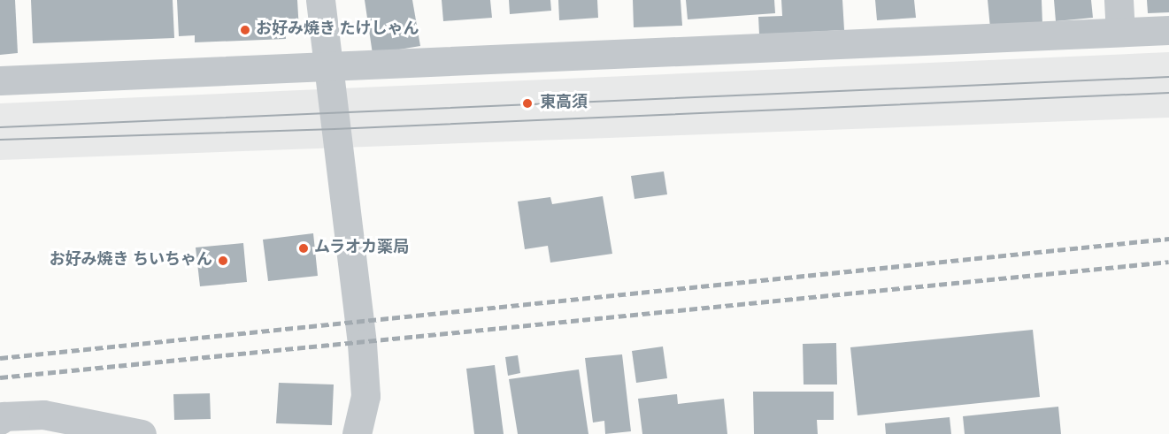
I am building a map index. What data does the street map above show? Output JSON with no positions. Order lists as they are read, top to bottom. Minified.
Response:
{"places":["お好み焼き たけしゃん","東高須","ムラオカ薬局","お好み焼き ちいちゃん"]}
